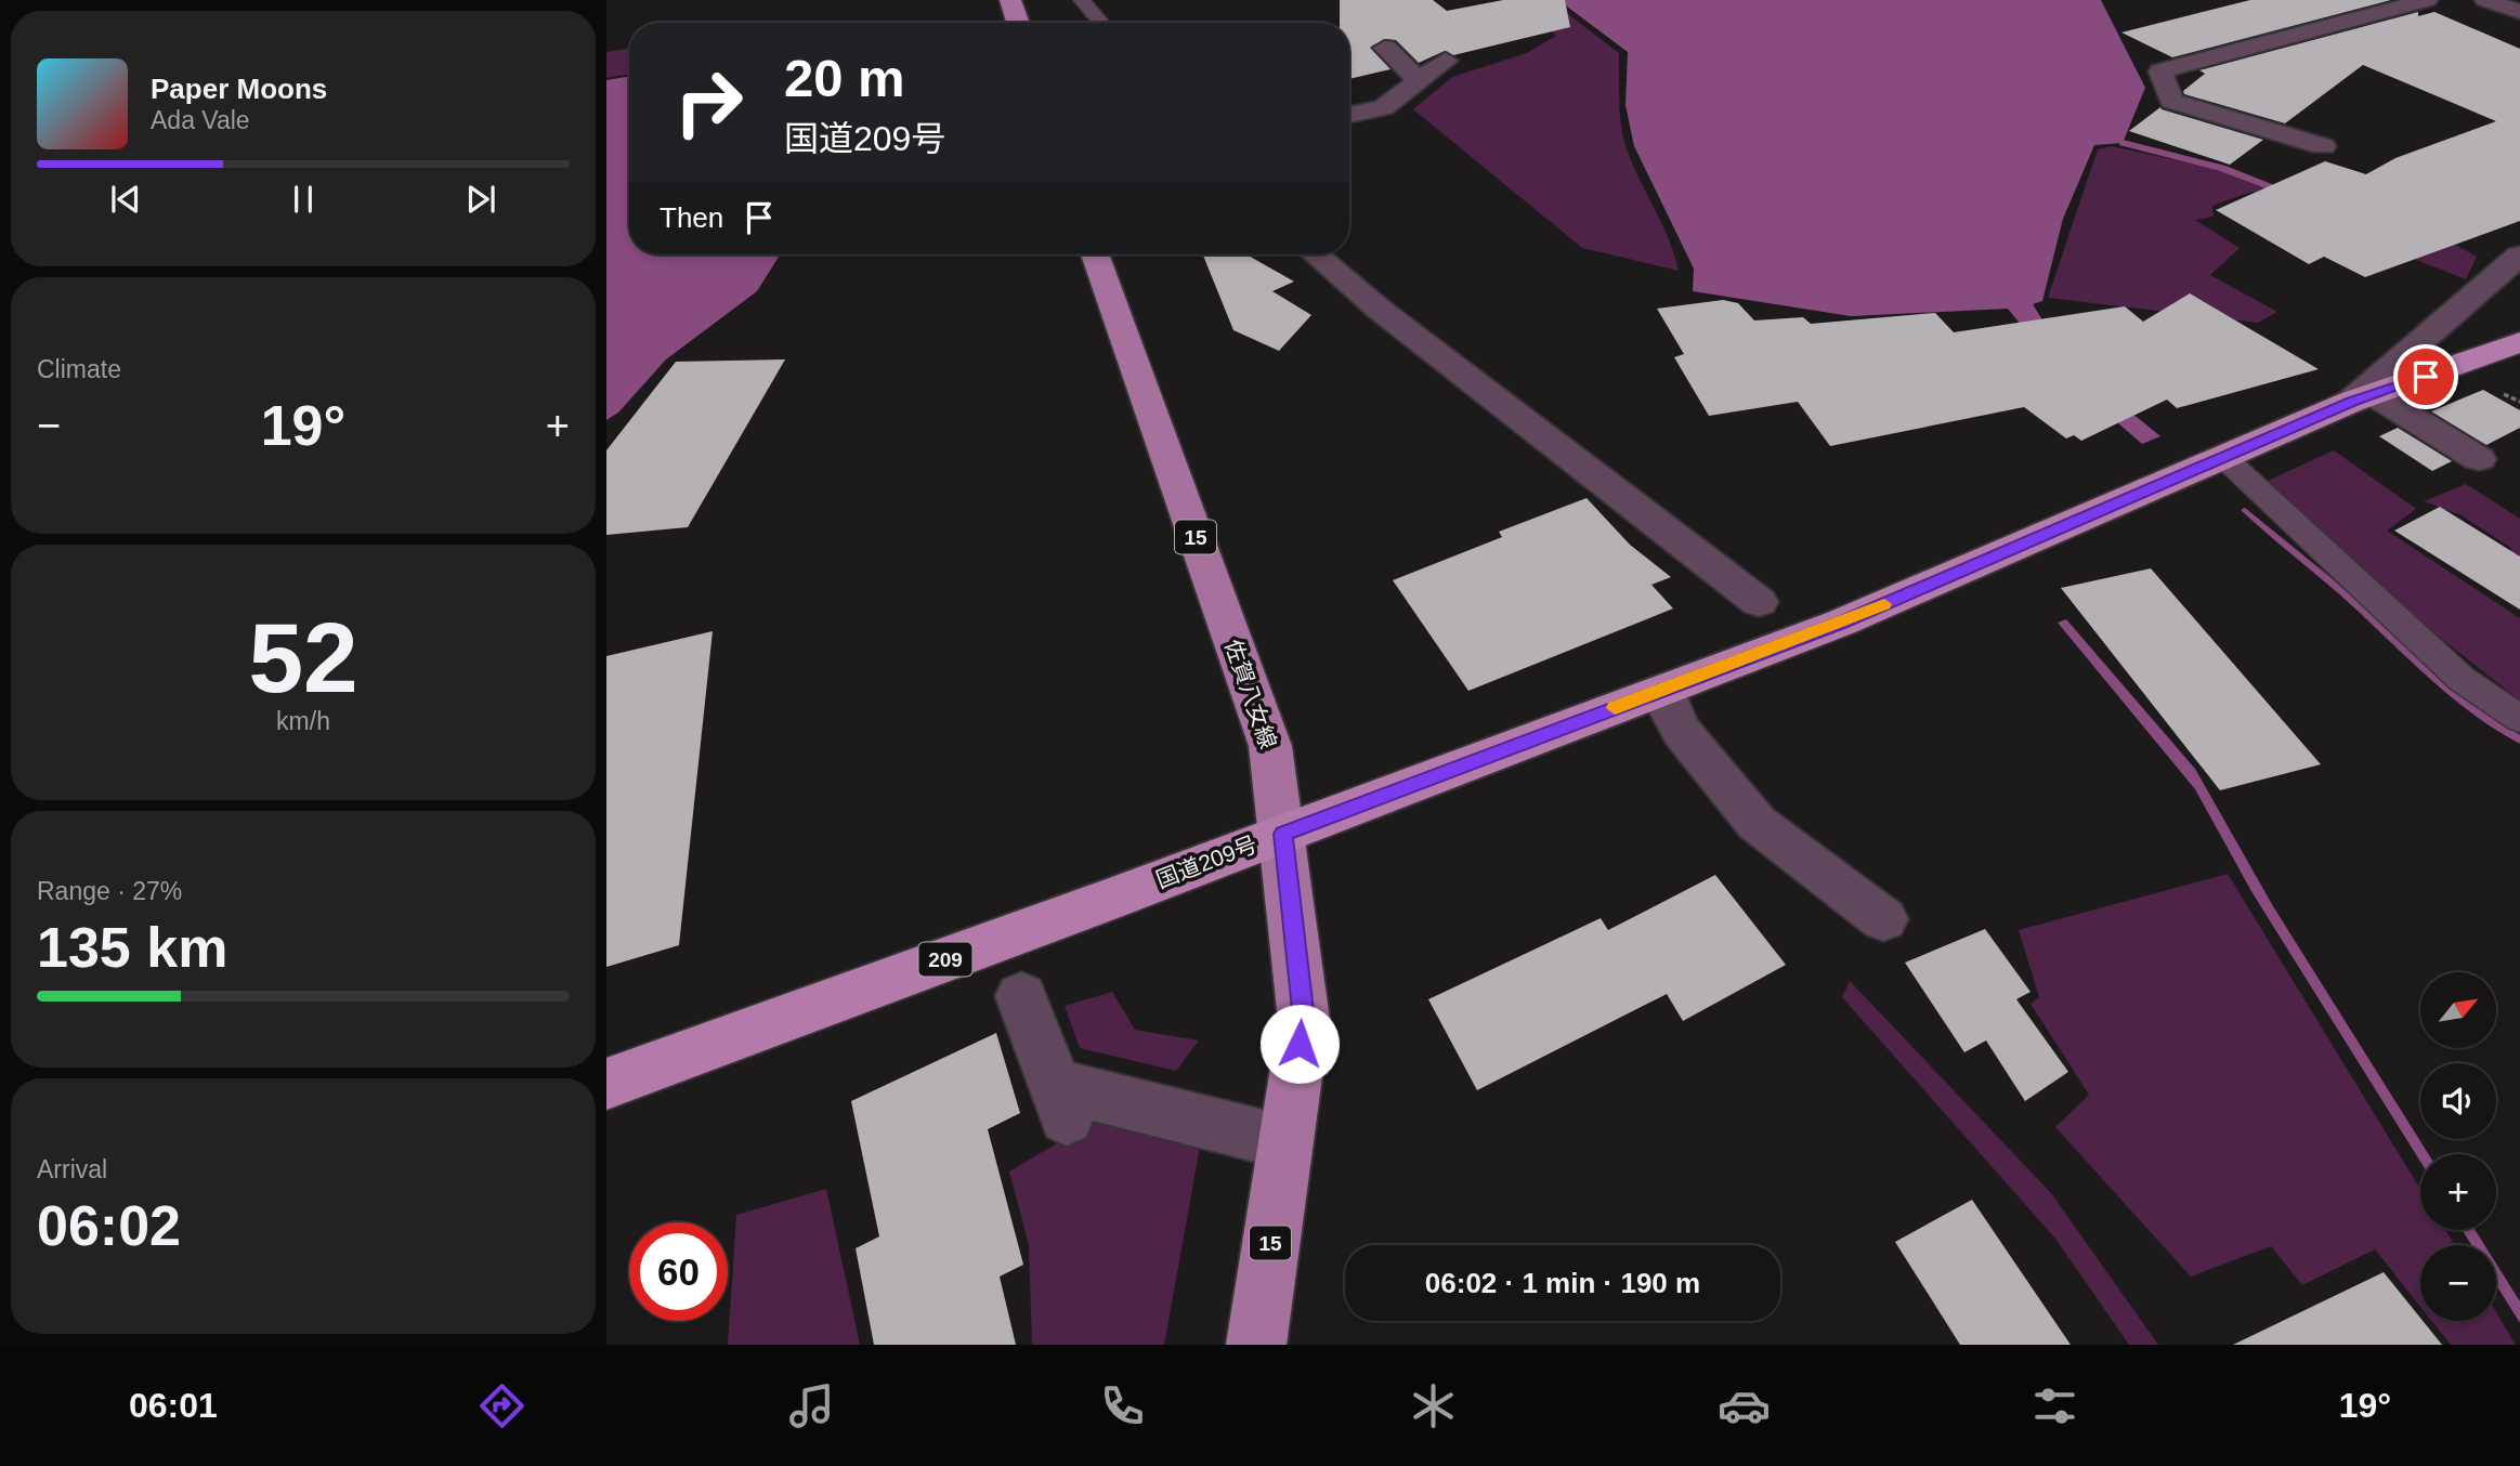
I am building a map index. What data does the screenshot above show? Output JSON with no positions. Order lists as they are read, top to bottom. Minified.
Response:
{"streets":{"highway":["国道209号","209"],"main road":["15","佐賀八女線"]},"crossings":[["佐賀八女線","国道209号"]],"north":"top right","page":{"turn":["20 m","国道209号"],"song":["Paper Moons","Ada Vale"],"then":"Then","tile":["Climate",["52","km/h"],["Range · 27%","135 km"],["Arrival","06:02"]],"heat":["−","19°","+"],"map_buttons":["+","−"],"limit":"60","trip":"06:02 · 1 min · 190 m","tabs":["06:01","19°"]}}
